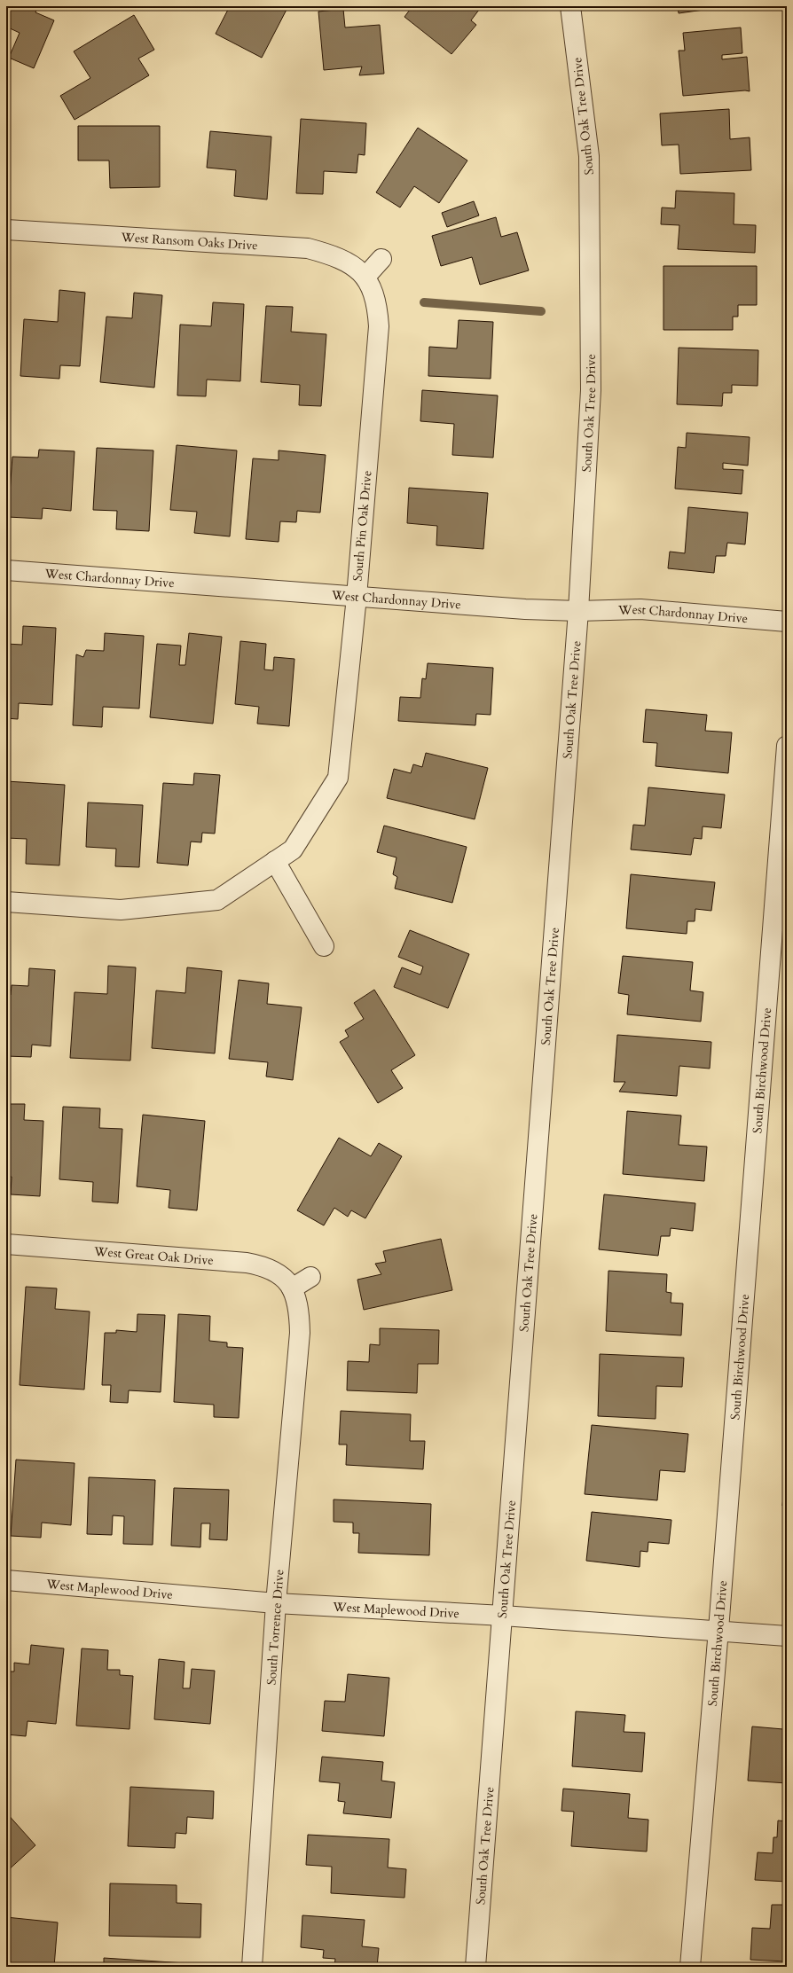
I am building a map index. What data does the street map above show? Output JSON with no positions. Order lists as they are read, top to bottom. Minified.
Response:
{"streets":{"street":["South Oak Tree Drive","West Ransom Oaks Drive","South Pin Oak Drive","West Chardonnay Drive","South Birchwood Drive","West Great Oak Drive","West Maplewood Drive","South Torrence Drive"]},"crossings":[["South Oak Tree Drive","West Chardonnay Drive"],["South Oak Tree Drive","West Maplewood Drive"],["West Ransom Oaks Drive","South Pin Oak Drive"],["South Pin Oak Drive","West Chardonnay Drive"],["South Birchwood Drive","West Maplewood Drive"],["West Great Oak Drive","South Torrence Drive"],["West Maplewood Drive","South Torrence Drive"]]}
